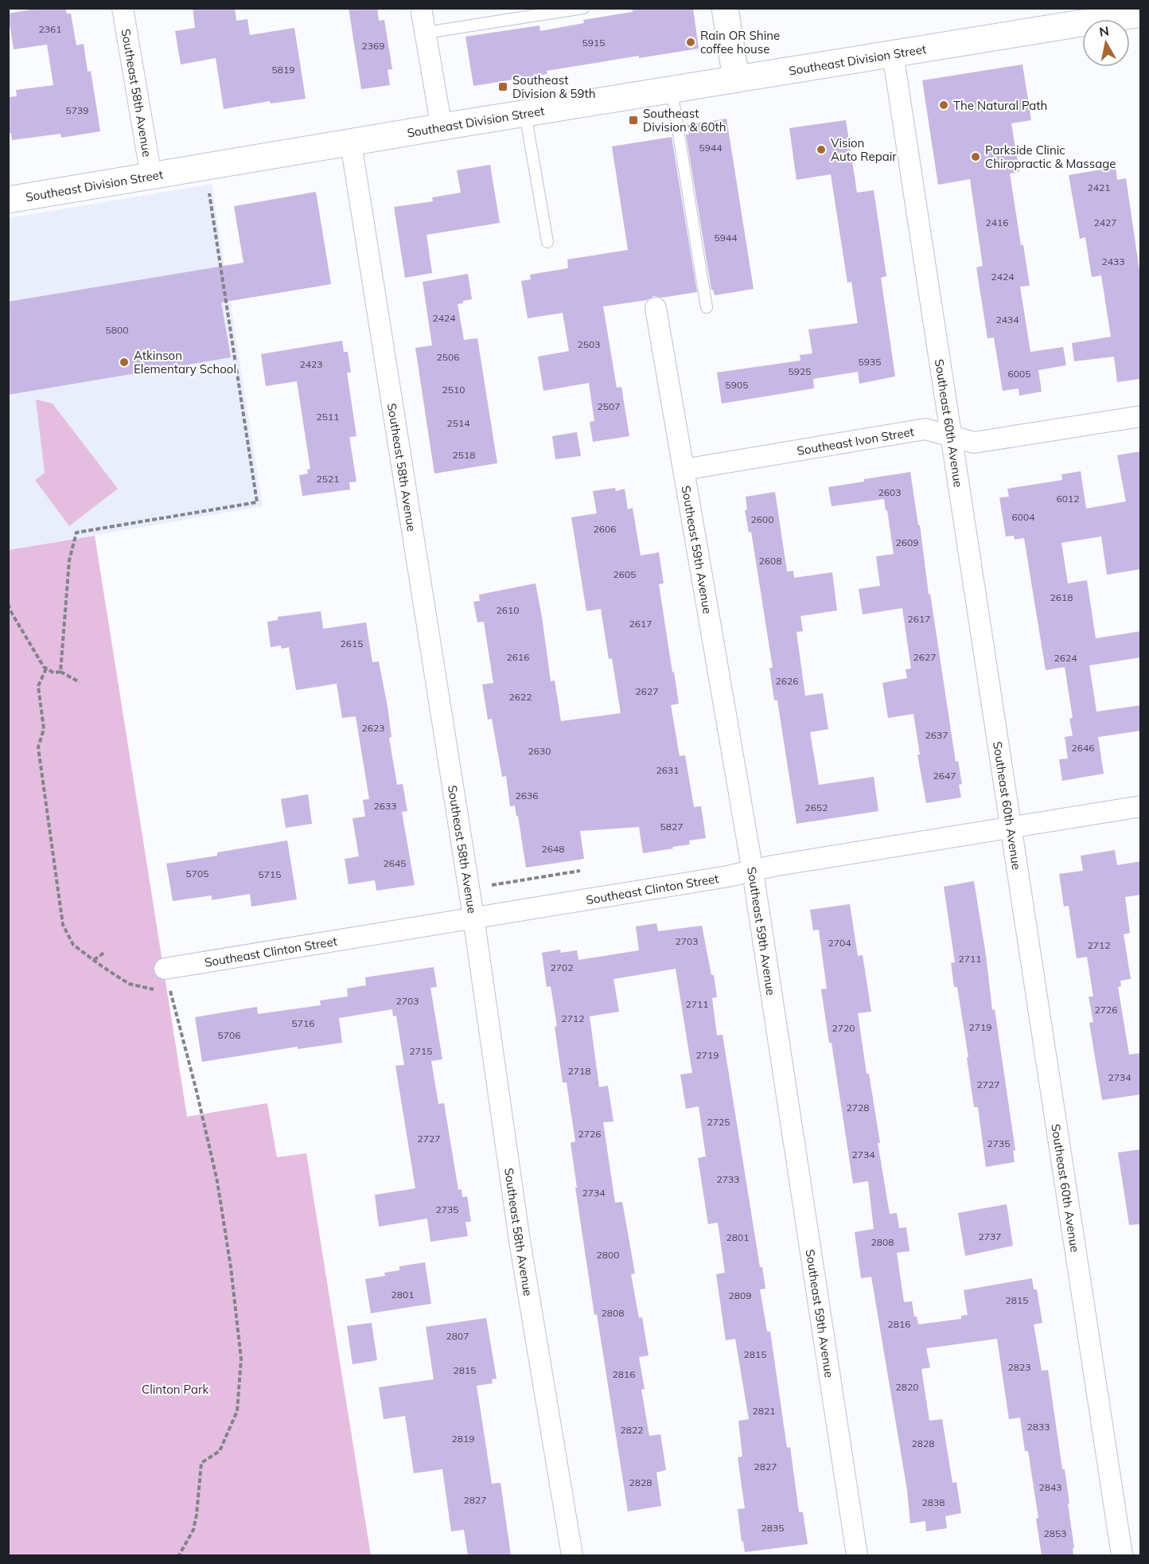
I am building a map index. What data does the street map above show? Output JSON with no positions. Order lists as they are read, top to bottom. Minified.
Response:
{"streets":{"main road":["Southeast Division Street"],"street":["Southeast 58th Avenue","Southeast 60th Avenue","Southeast Ivon Street","Southeast 59th Avenue","Southeast Clinton Street"]},"crossings":[["Southeast Division Street","Southeast 58th Avenue"],["Southeast Division Street","Southeast 60th Avenue"],["Southeast 58th Avenue","Southeast Clinton Street"],["Southeast 60th Avenue","Southeast Ivon Street"],["Southeast 60th Avenue","Southeast Clinton Street"],["Southeast Ivon Street","Southeast 59th Avenue"],["Southeast 59th Avenue","Southeast Clinton Street"]],"parks":["Clinton Park"],"places":{"other":["Rain OR Shine coffee house","The Natural Path","Vision Auto Repair","Parkside Clinic Chiropractic & Massage","Atkinson Elementary School"],"transit":["Southeast Division & 59th","Southeast Division & 60th"]},"house_numbers":["2361","5915","2369","5819","5739","5944","2421","2416","2427","5944","2433","2424","2424","2434","5800","2503","2506","5935","2423","5925","6005","5905","2510","2507","2511","2514","2518","2521","2603","6012","6004","2600","2606","2609","2608","2605","2618","2610","2617","2617","2615","2616","2627","2624","2626","2627","2622","2623","2637","2646","2630","2631","2647","2636","2633","2652","5827","2648","2645","5705","5715","2703","2704","2712","2711","2702","2703","2711","2726","2712","5716","2719","2720","5706","2715","2719","2718","2734","2727","2728","2725","2726","2727","2735","2734","2733","2734","2735","2737","2801","2808","2800","2801","2809","2815","2808","2816","2807","2815","2823","2815","2816","2820","2821","2833","2822","2819","2828","2827","2828","2843","2827","2838","2835","2853"],"north":"top"}
